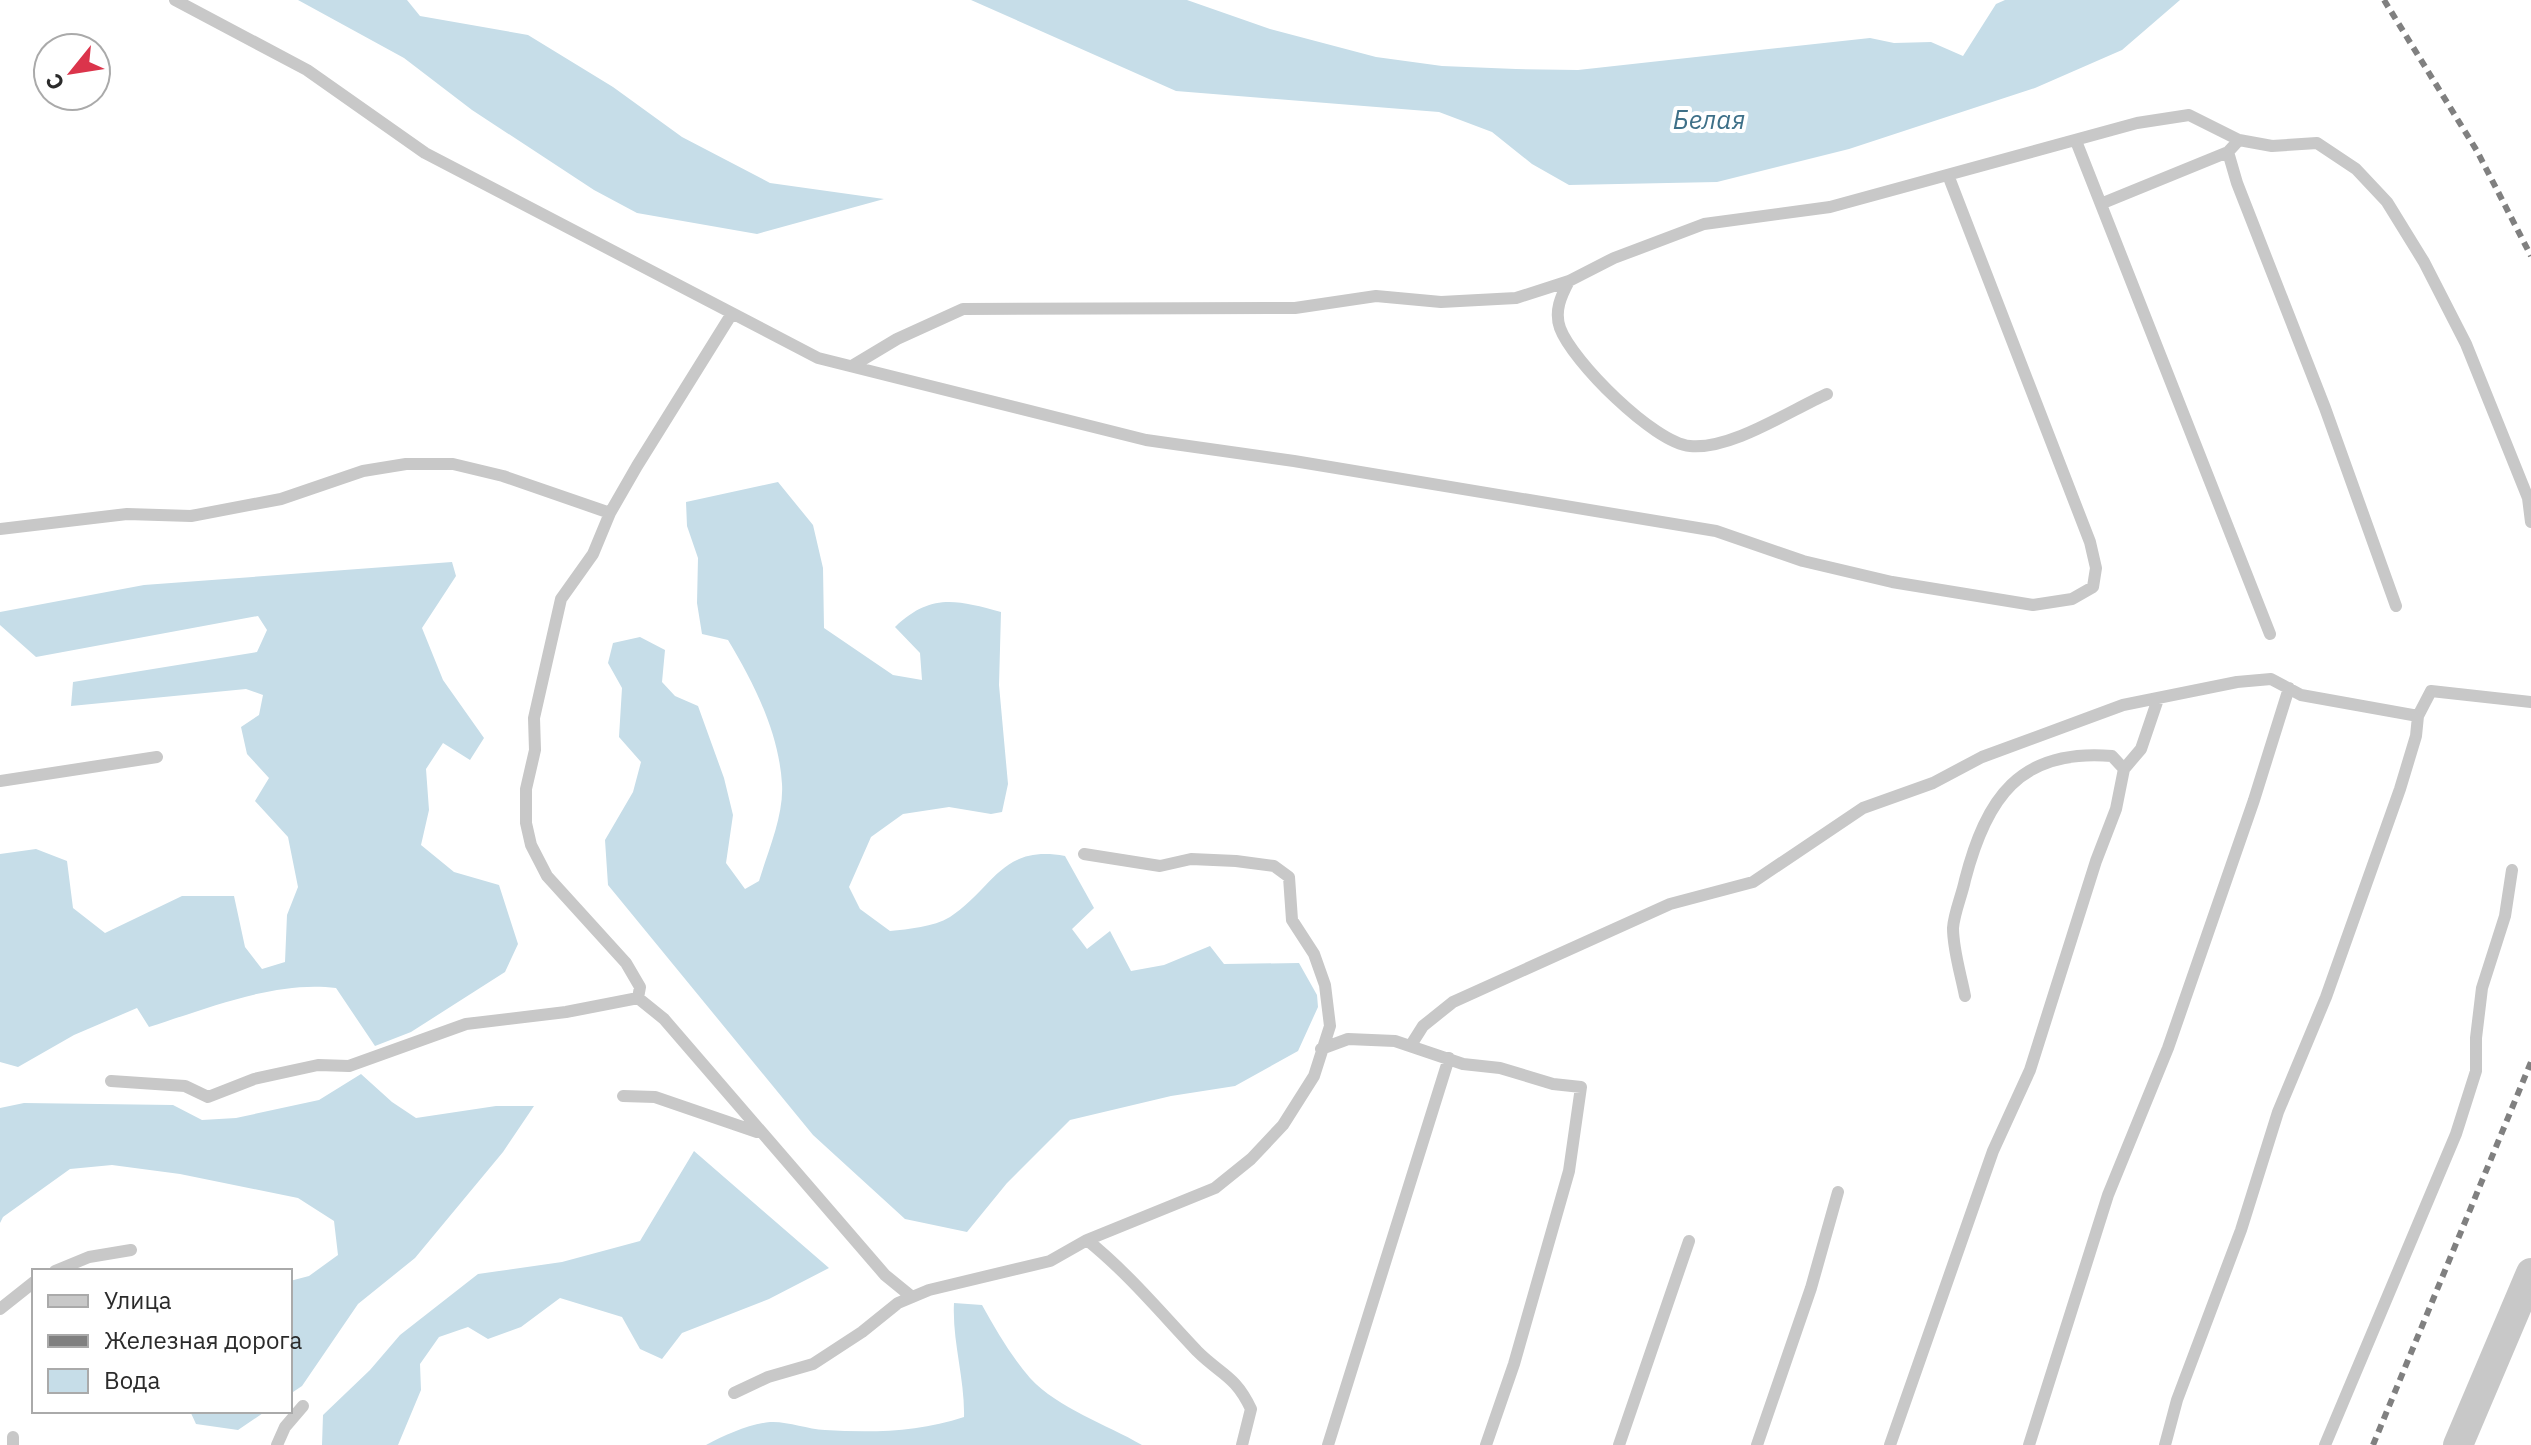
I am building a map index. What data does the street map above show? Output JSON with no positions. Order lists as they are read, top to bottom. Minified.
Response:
{"water":["Белая"],"legend":["Улица","Железная дорога","Вода"],"north":"bottom left"}
